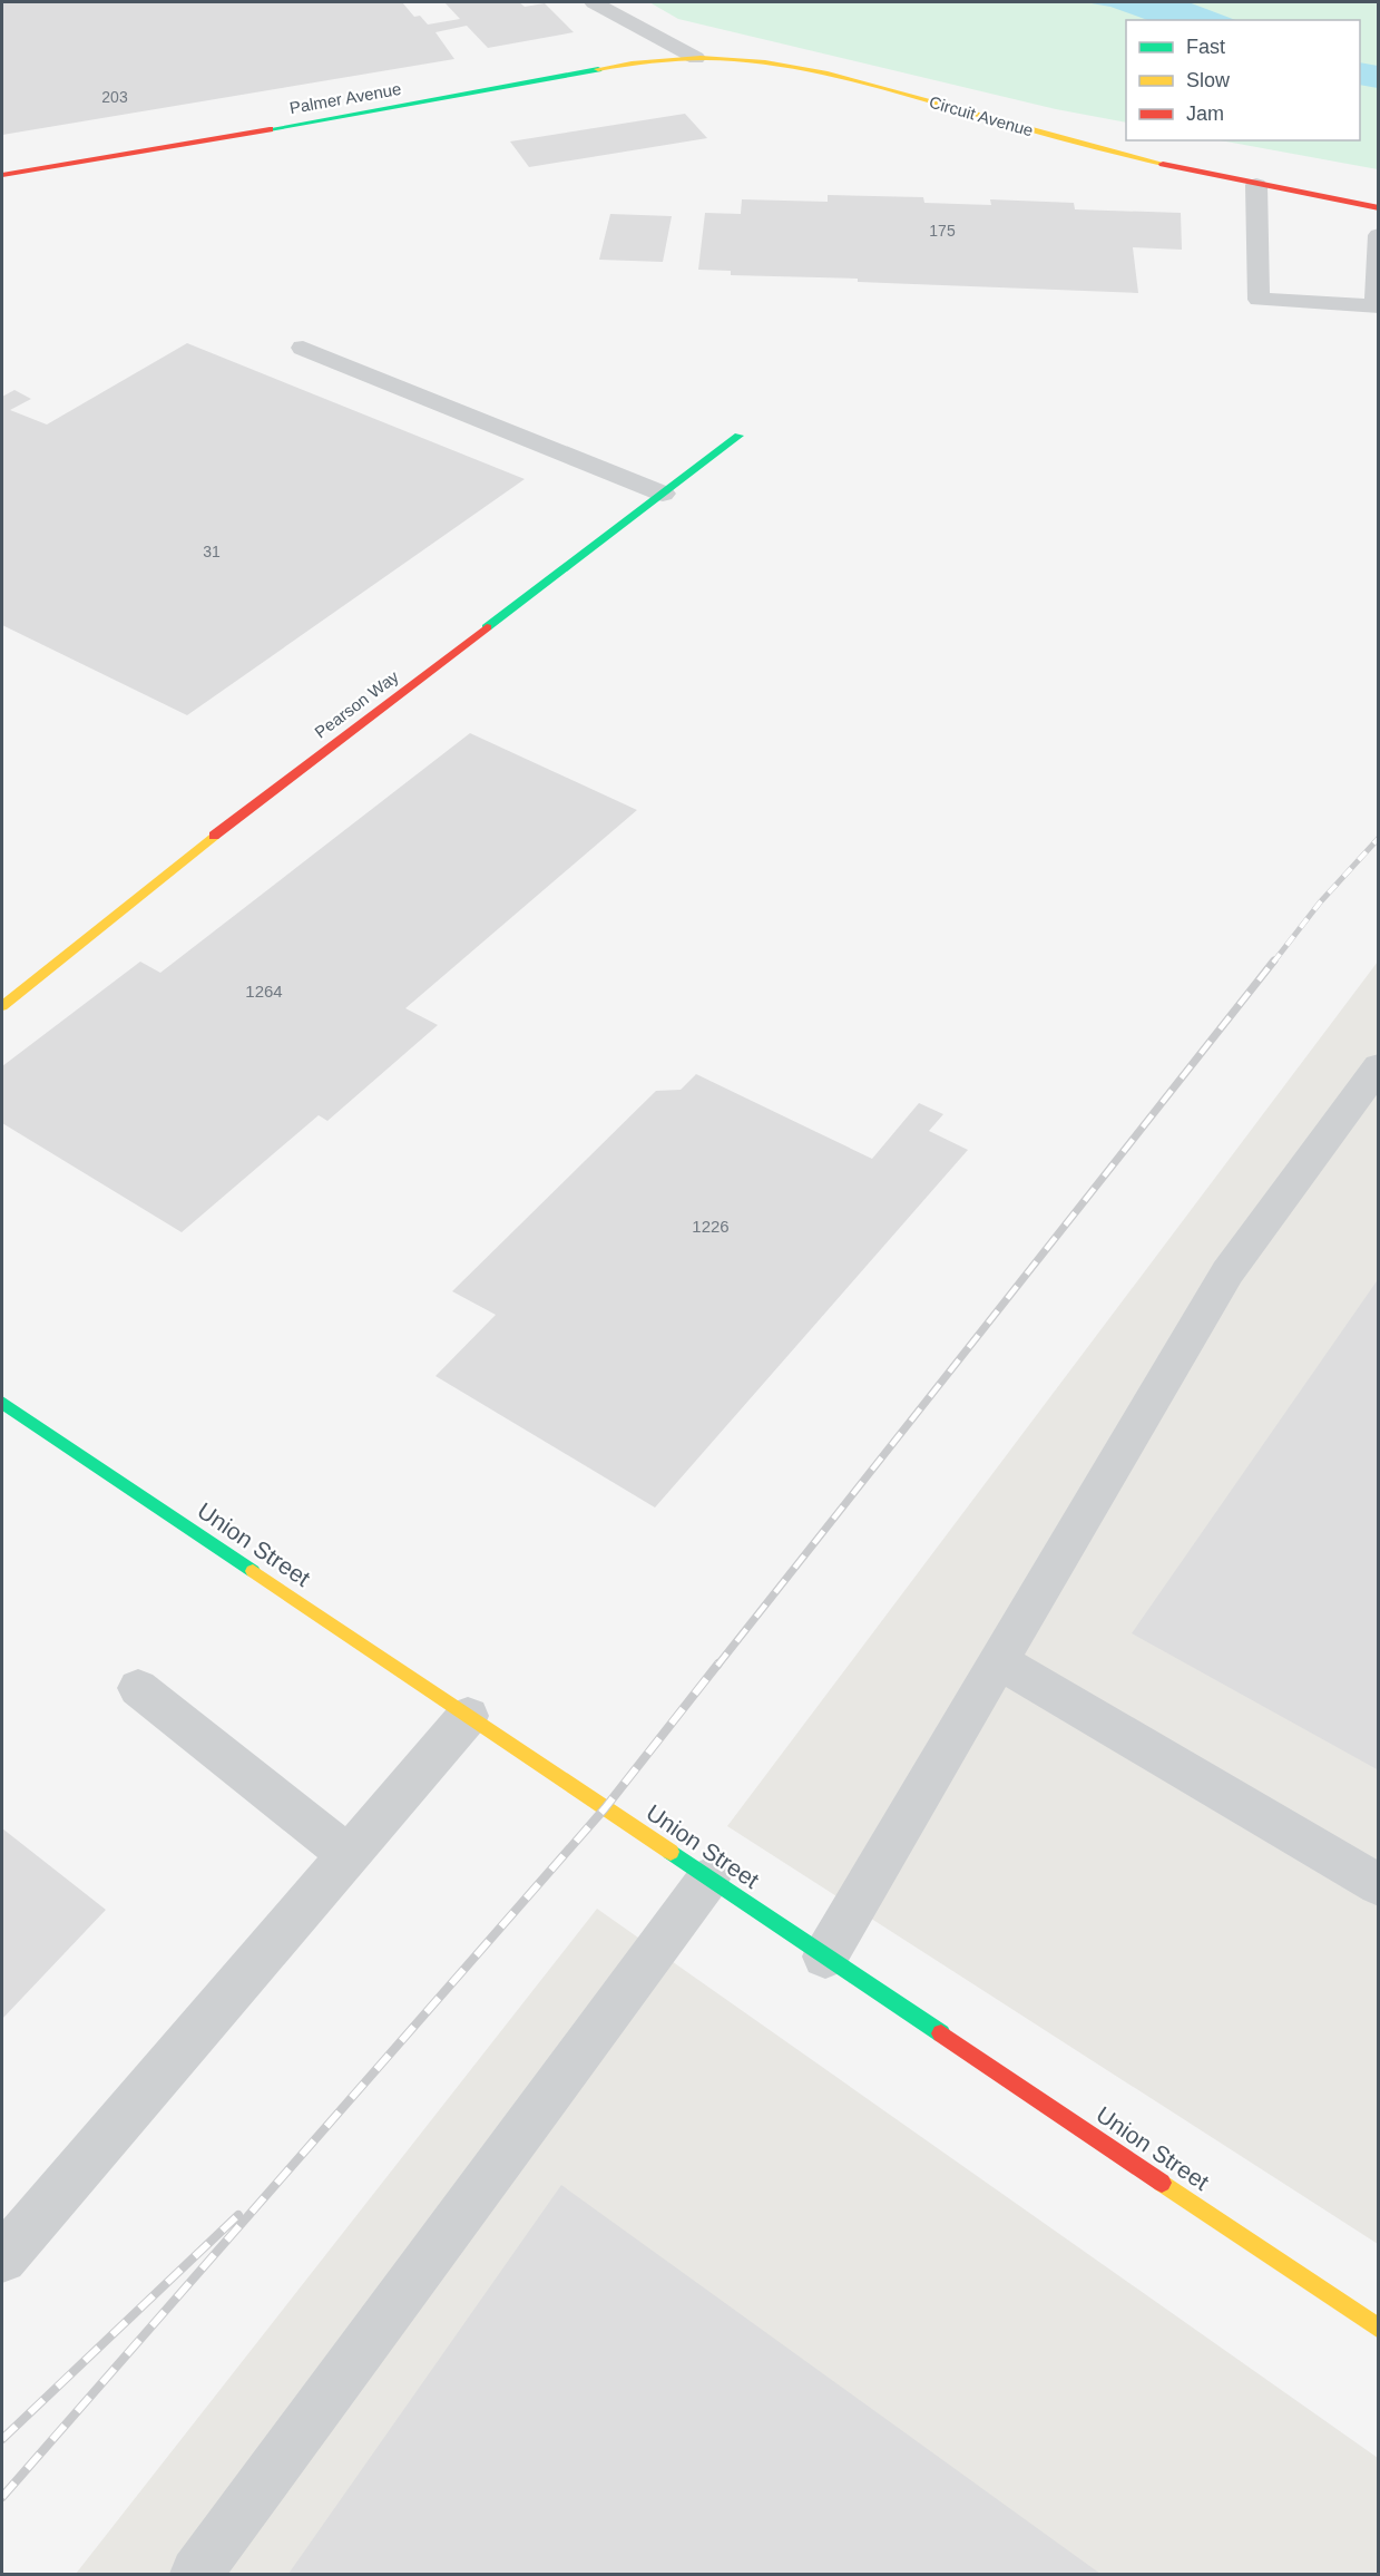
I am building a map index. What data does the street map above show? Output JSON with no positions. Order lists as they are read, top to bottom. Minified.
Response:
{"streets":{"street":["Palmer Avenue","Circuit Avenue","Pearson Way","Union Street"]},"crossings":[["Palmer Avenue","Circuit Avenue"]],"house_numbers":["203","175","31","1264","1226"],"legend":["Fast","Slow","Jam"]}
